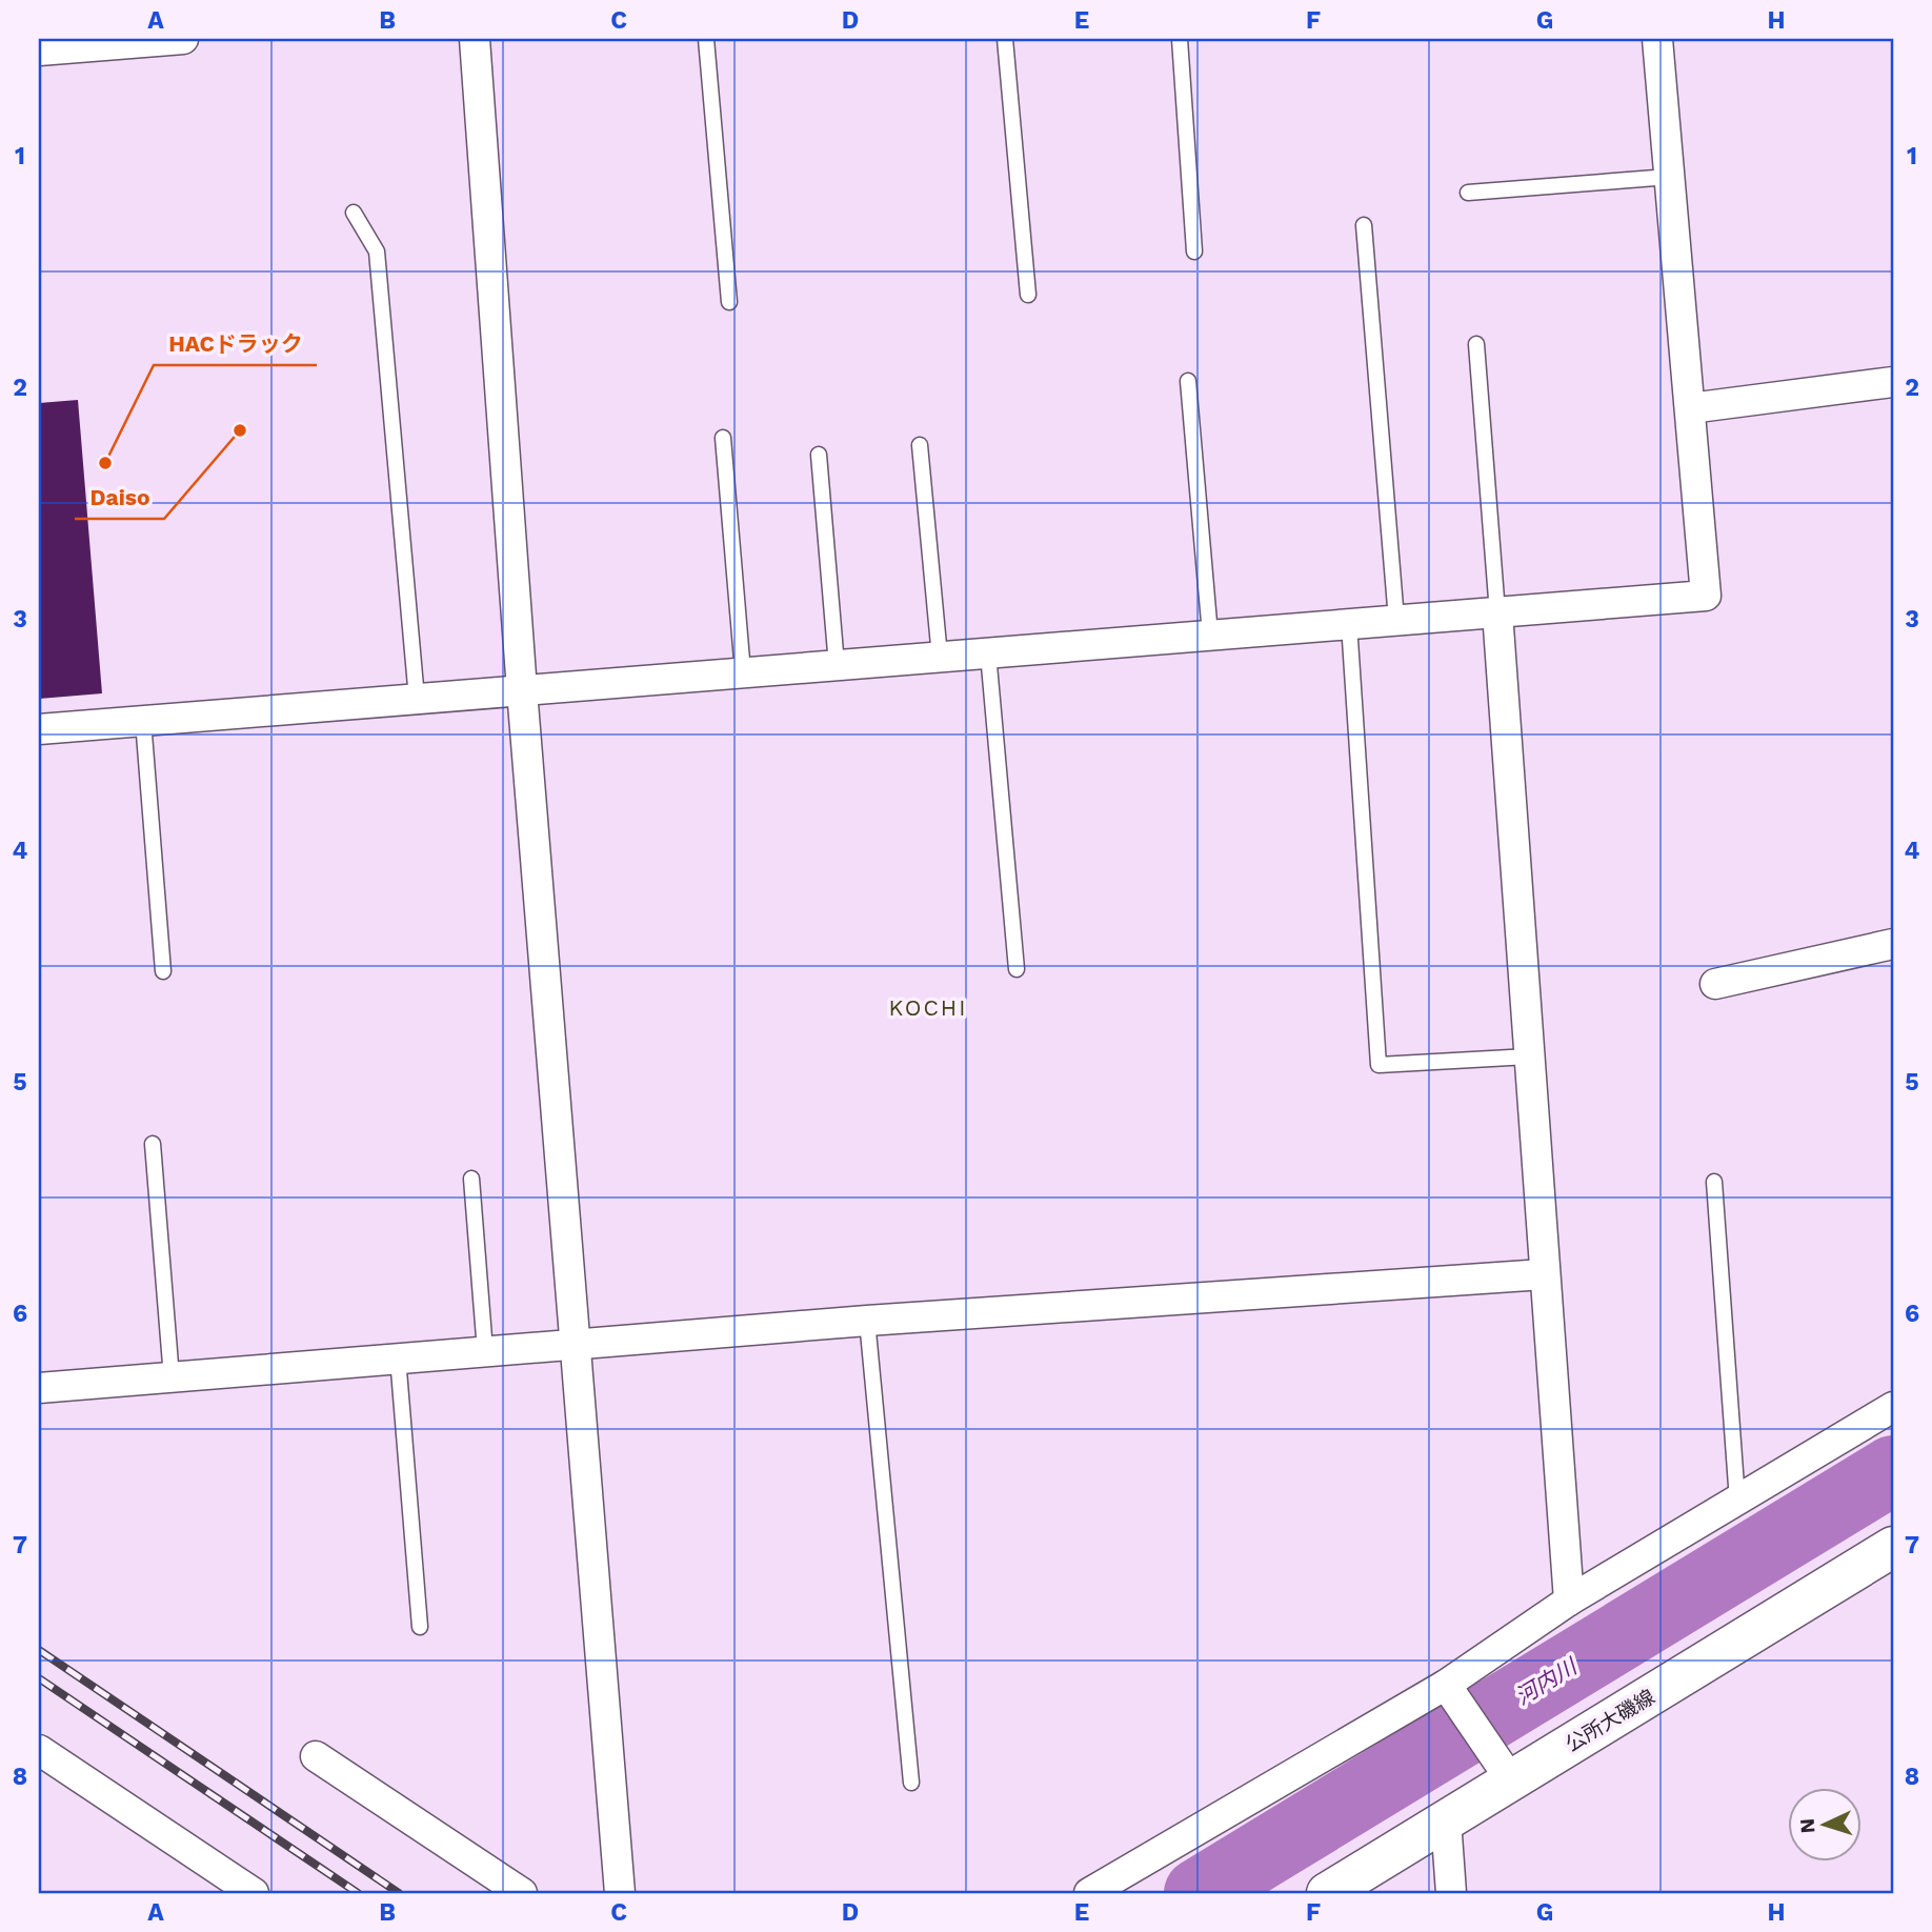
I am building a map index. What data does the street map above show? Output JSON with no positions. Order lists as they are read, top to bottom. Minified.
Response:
{"streets":{"main road":["公所大磯線"]},"districts":["KOCHI"],"water":["河内川"],"places":["Daiso","HACドラック"],"north":"left","grid":{"columns":["A","B","C","D","E","F","G","H"],"rows":["1","2","3","4","5","6","7","8"]}}
